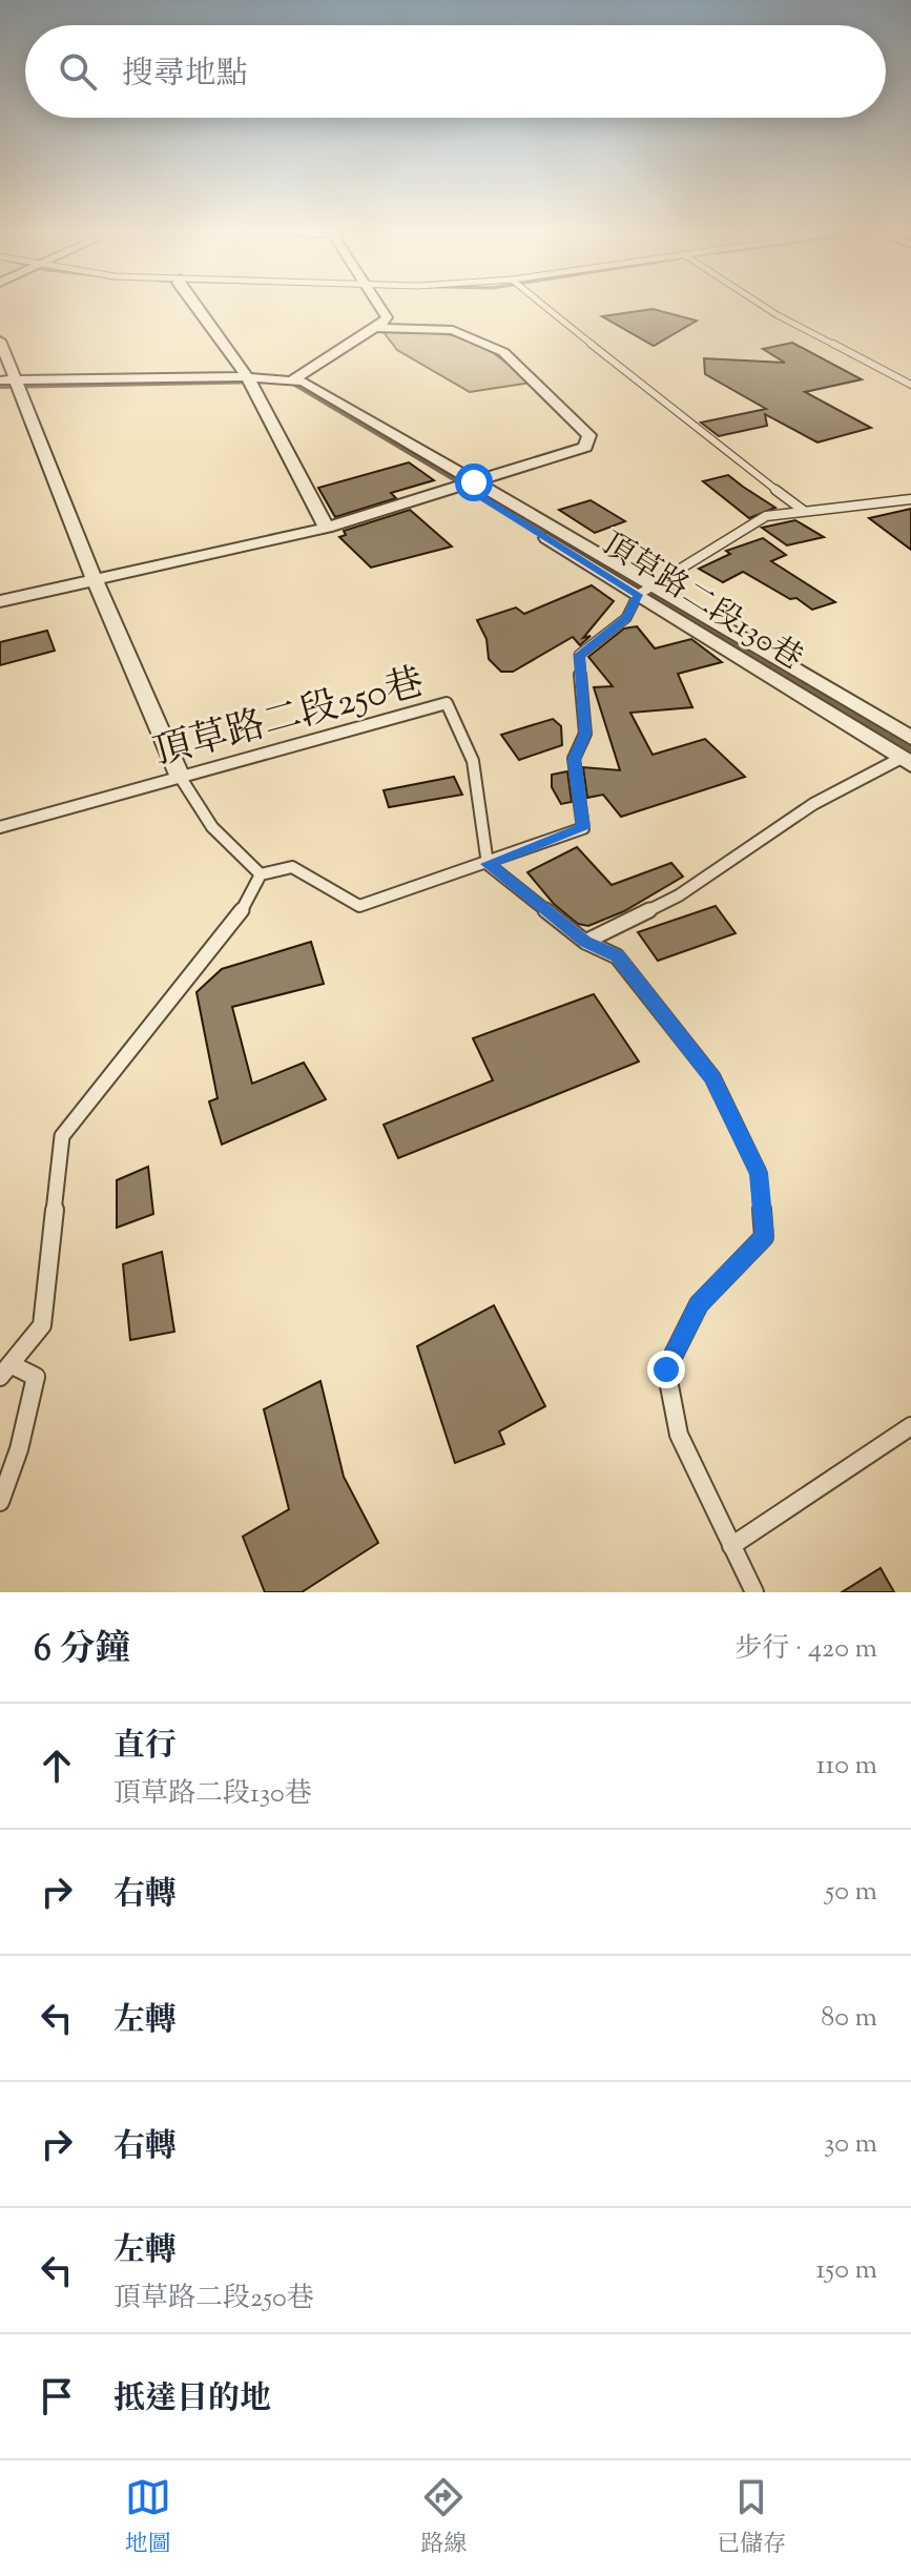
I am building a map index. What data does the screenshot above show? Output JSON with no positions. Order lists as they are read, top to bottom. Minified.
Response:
{"streets":{"street":["頂草路二段130巷"],"lane":["頂草路二段250巷"]},"page":{"search":"搜尋地點","heading":["6 分鐘","步行 · 420 m"],"list":[["直行","頂草路二段130巷","110 m"],["右轉","50 m"],["左轉","80 m"],["右轉","30 m"],["左轉","頂草路二段250巷","150 m"],"抵達目的地"],"nav":["地圖","路線","已儲存"]}}
